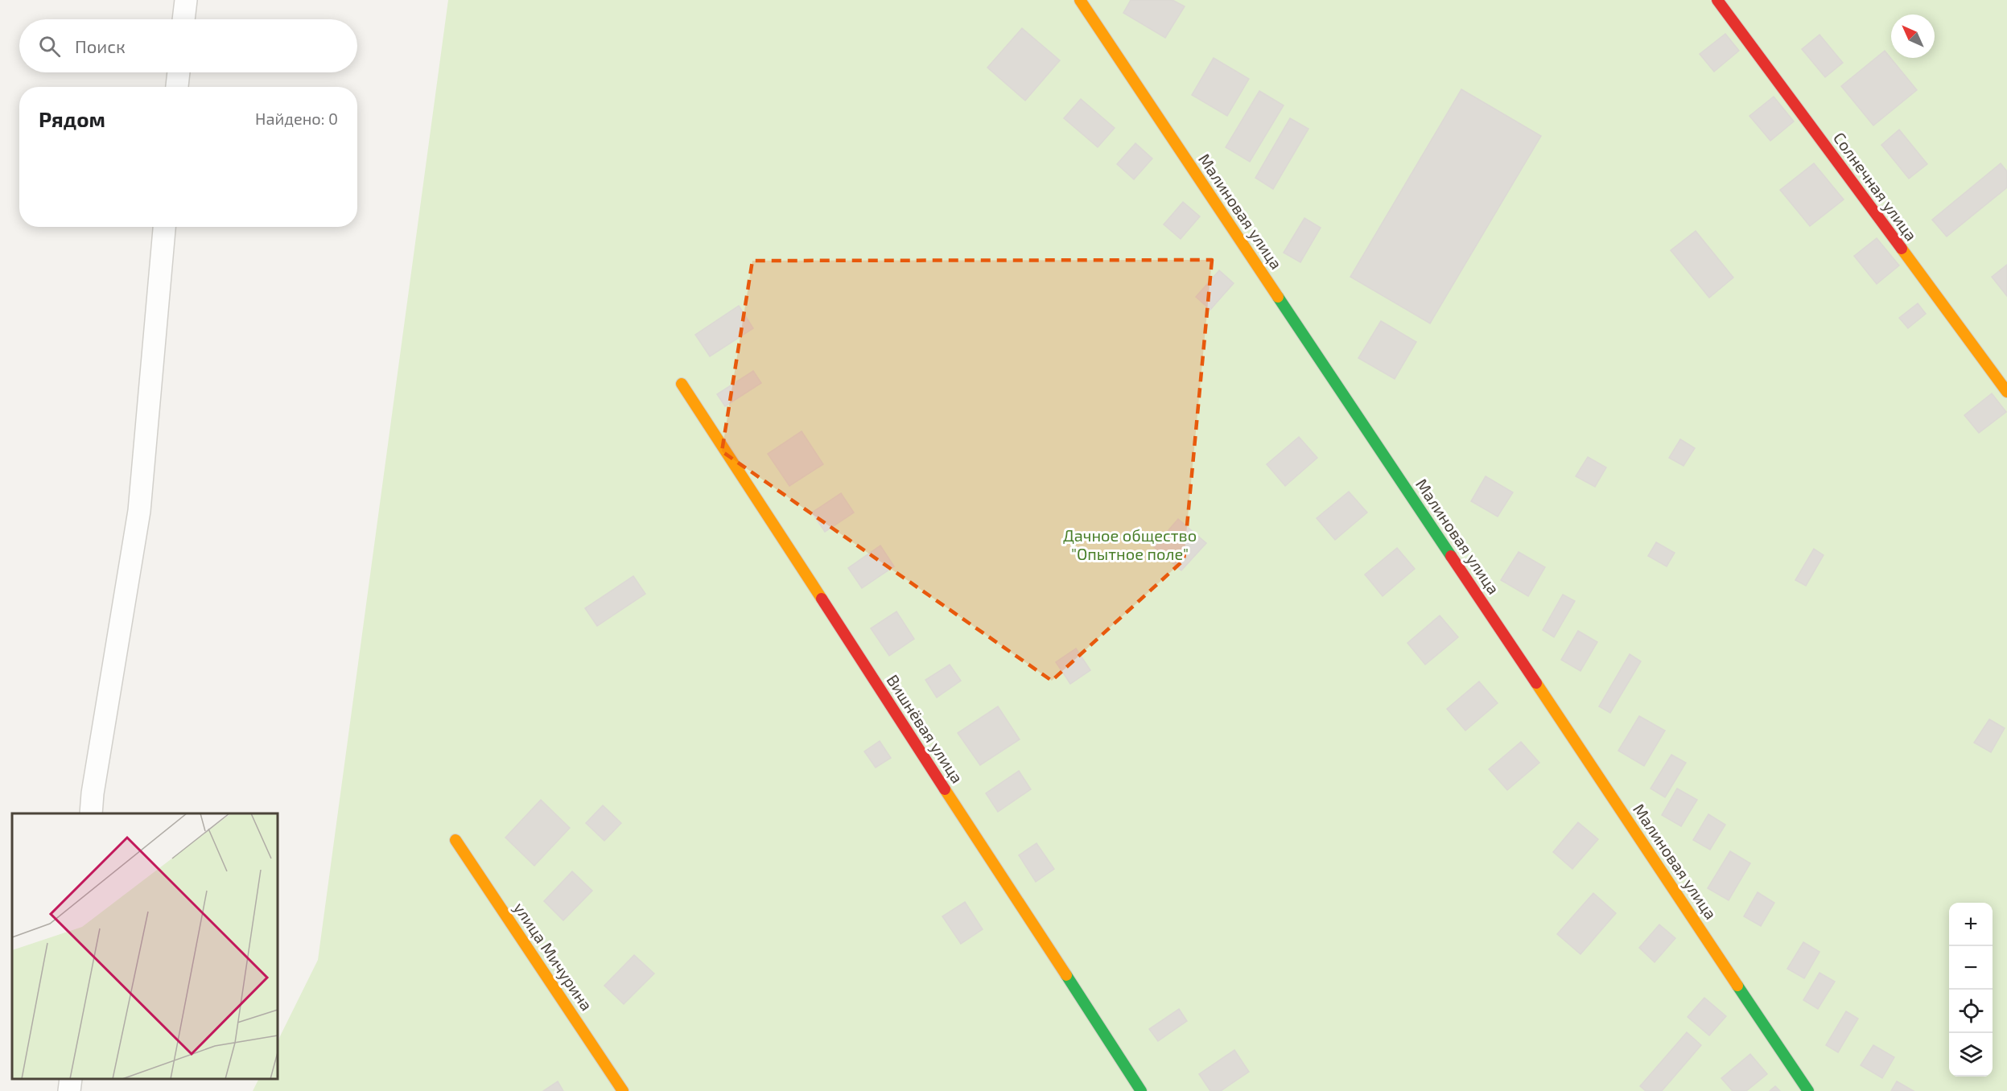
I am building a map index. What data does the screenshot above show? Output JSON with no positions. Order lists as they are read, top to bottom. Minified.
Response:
{"streets":{"street":["Солнечная улица","Малиновая улица","Вишнёвая улица","улица Мичурина"]},"parks":["Дачное общество \"Опытное поле\""],"north":"top left","page":{"search":"Поиск","heading":["Рядом","Найдено: 0"],"map_buttons":["+","−"]}}
